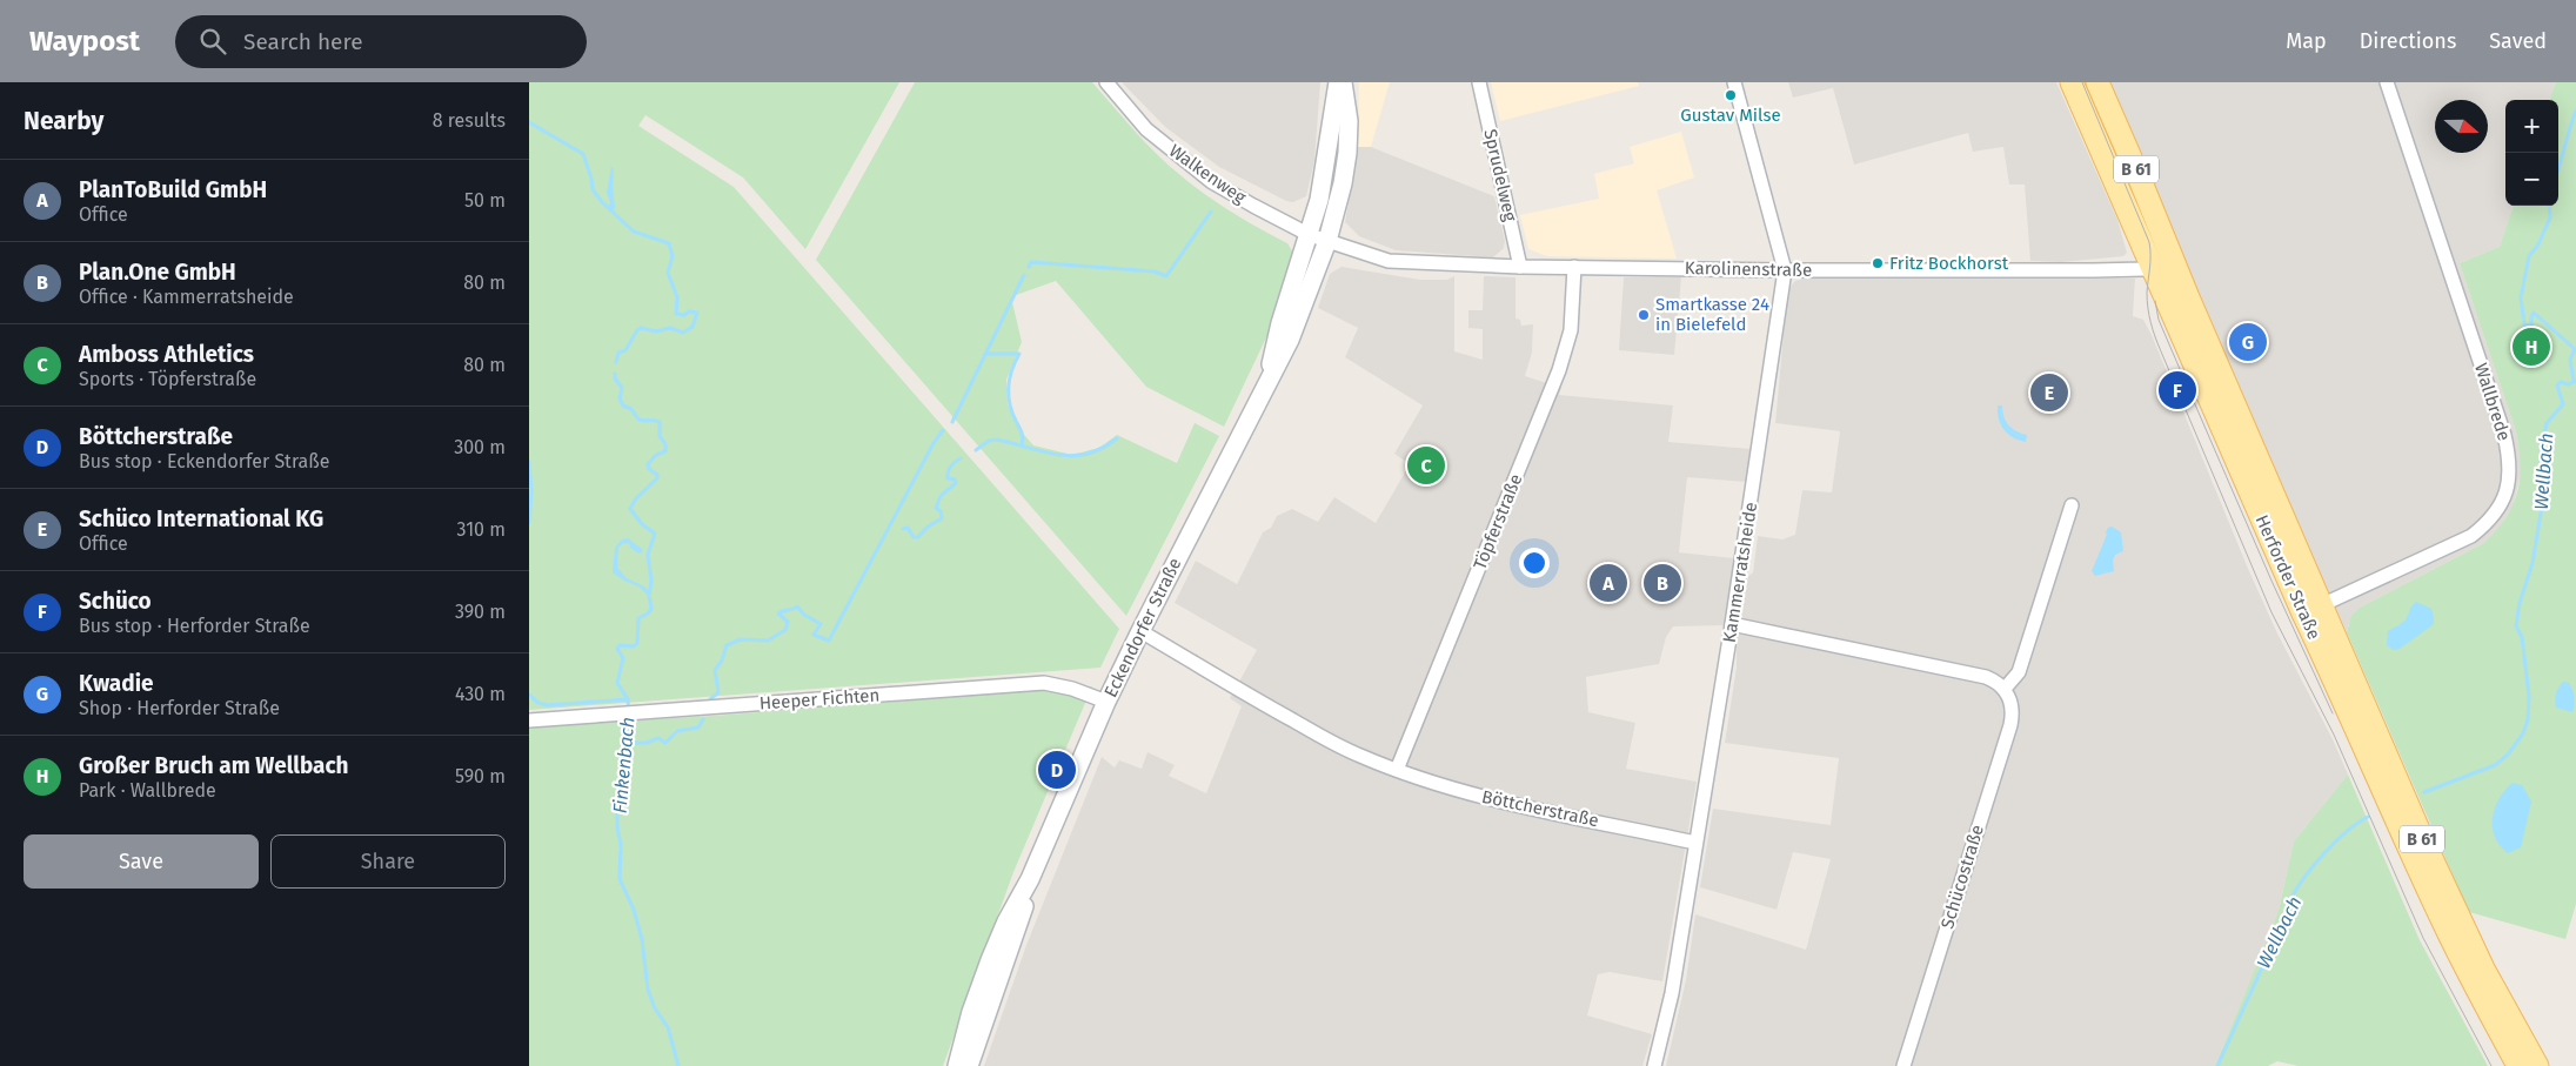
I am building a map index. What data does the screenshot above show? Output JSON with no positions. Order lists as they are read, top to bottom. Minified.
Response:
{"streets":{"main road":["B 61","Herforder Straße"],"street":["Walkenweg","Sprudelweg","Karolinenstraße","Wallbrede","Töpferstraße","Kammerratsheide","Eckendorfer Straße","Heeper Fichten","Böttcherstraße","Schücostraße"]},"crossings":[["Walkenweg","Karolinenstraße"],["Walkenweg","Eckendorfer Straße"],["Sprudelweg","Karolinenstraße"],["Karolinenstraße","Töpferstraße"],["Karolinenstraße","Kammerratsheide"],["Karolinenstraße","Herforder Straße"],["Karolinenstraße","Eckendorfer Straße"],["Wallbrede","Herforder Straße"],["Töpferstraße","Böttcherstraße"],["Kammerratsheide","Böttcherstraße"],["Eckendorfer Straße","Heeper Fichten"],["Eckendorfer Straße","Böttcherstraße"]],"water":["Wellbach","Finkenbach"],"places":["Gustav Milse","Fritz Bockhorst","Smartkasse 24 in Bielefeld"],"north":"right","page":{"header":"Waypost","search":"Search here","nav":["Map","Directions","Saved"],"heading":["Nearby","8 results"],"map_buttons":["+","−"],"list":[{"mark":"A","name":"PlanToBuild GmbH","note":"Office","value":"50 m"},{"mark":"B","name":"Plan.One GmbH","note":"Office · Kammerratsheide","value":"80 m"},{"mark":"C","name":"Amboss Athletics","note":"Sports · Töpferstraße","value":"80 m"},{"mark":"D","name":"Böttcherstraße","note":"Bus stop · Eckendorfer Straße","value":"300 m"},{"mark":"E","name":"Schüco International KG","note":"Office","value":"310 m"},{"mark":"F","name":"Schüco","note":"Bus stop · Herforder Straße","value":"390 m"},{"mark":"G","name":"Kwadie","note":"Shop · Herforder Straße","value":"430 m"},{"mark":"H","name":"Großer Bruch am Wellbach","note":"Park · Wallbrede","value":"590 m"}],"pins":["G","H","F","E","C","A","B","D"],"buttons":["Save","Share"]}}
